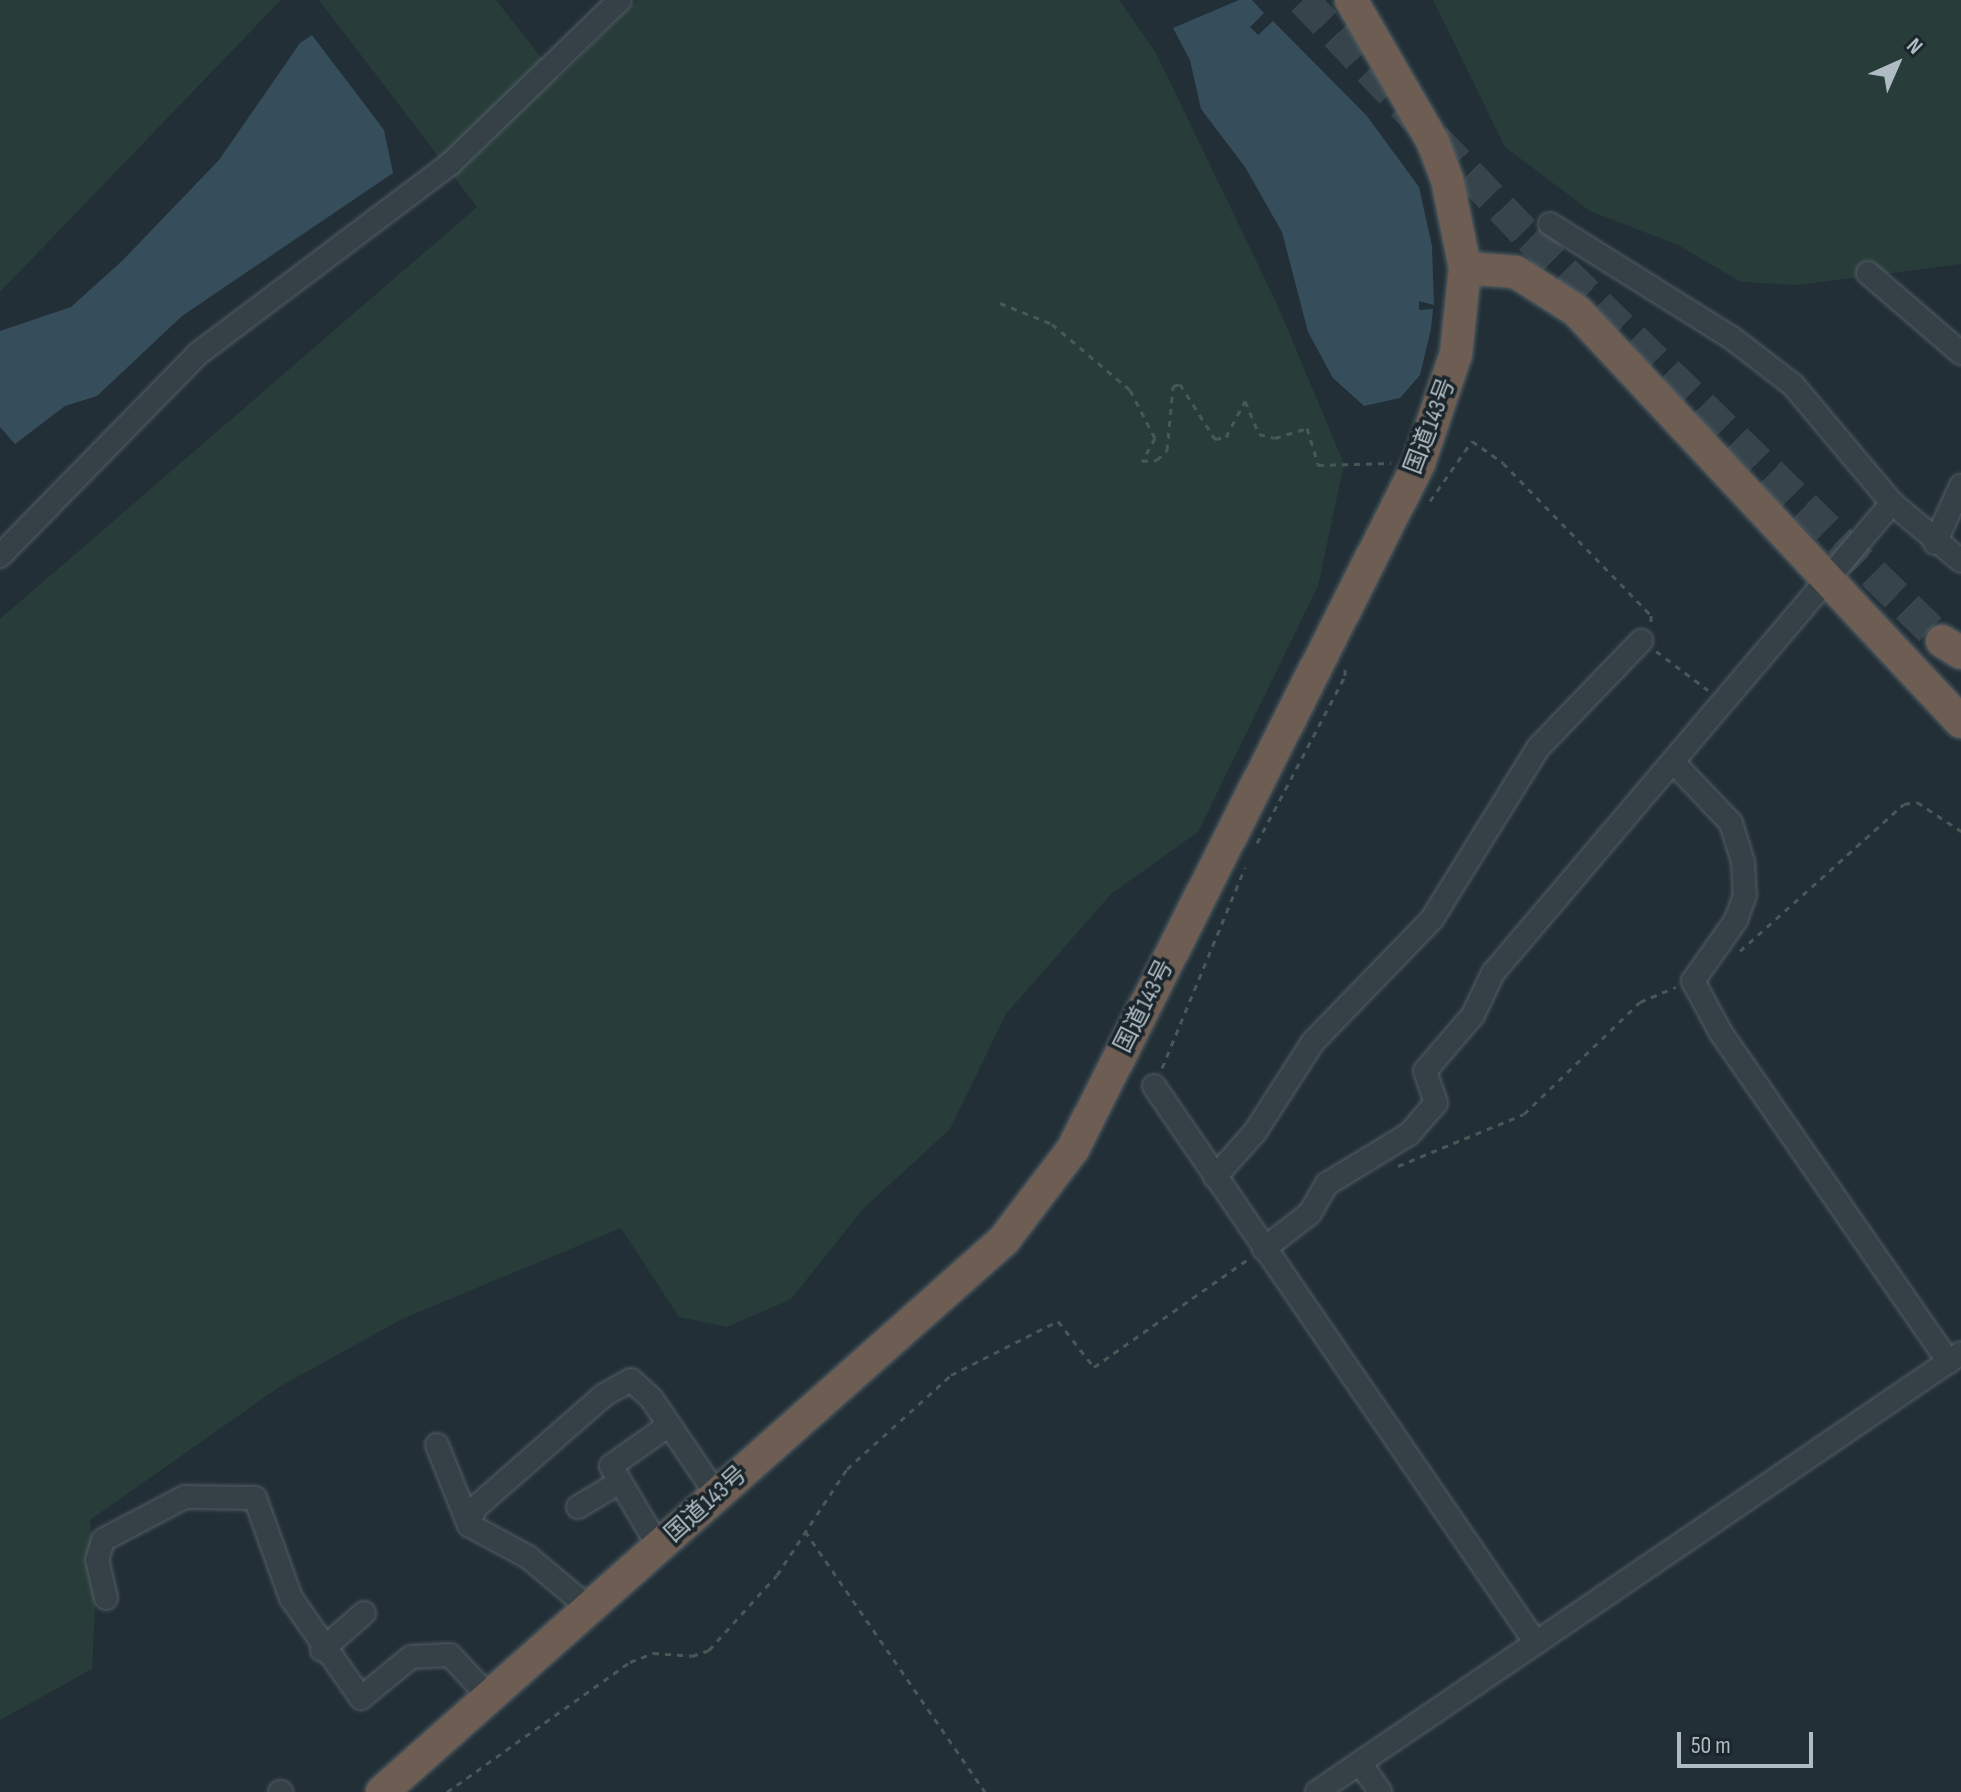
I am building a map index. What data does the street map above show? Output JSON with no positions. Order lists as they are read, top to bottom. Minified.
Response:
{"streets":{"highway":["国道143号"]},"scale_bar":"50 m","north":"top right"}
